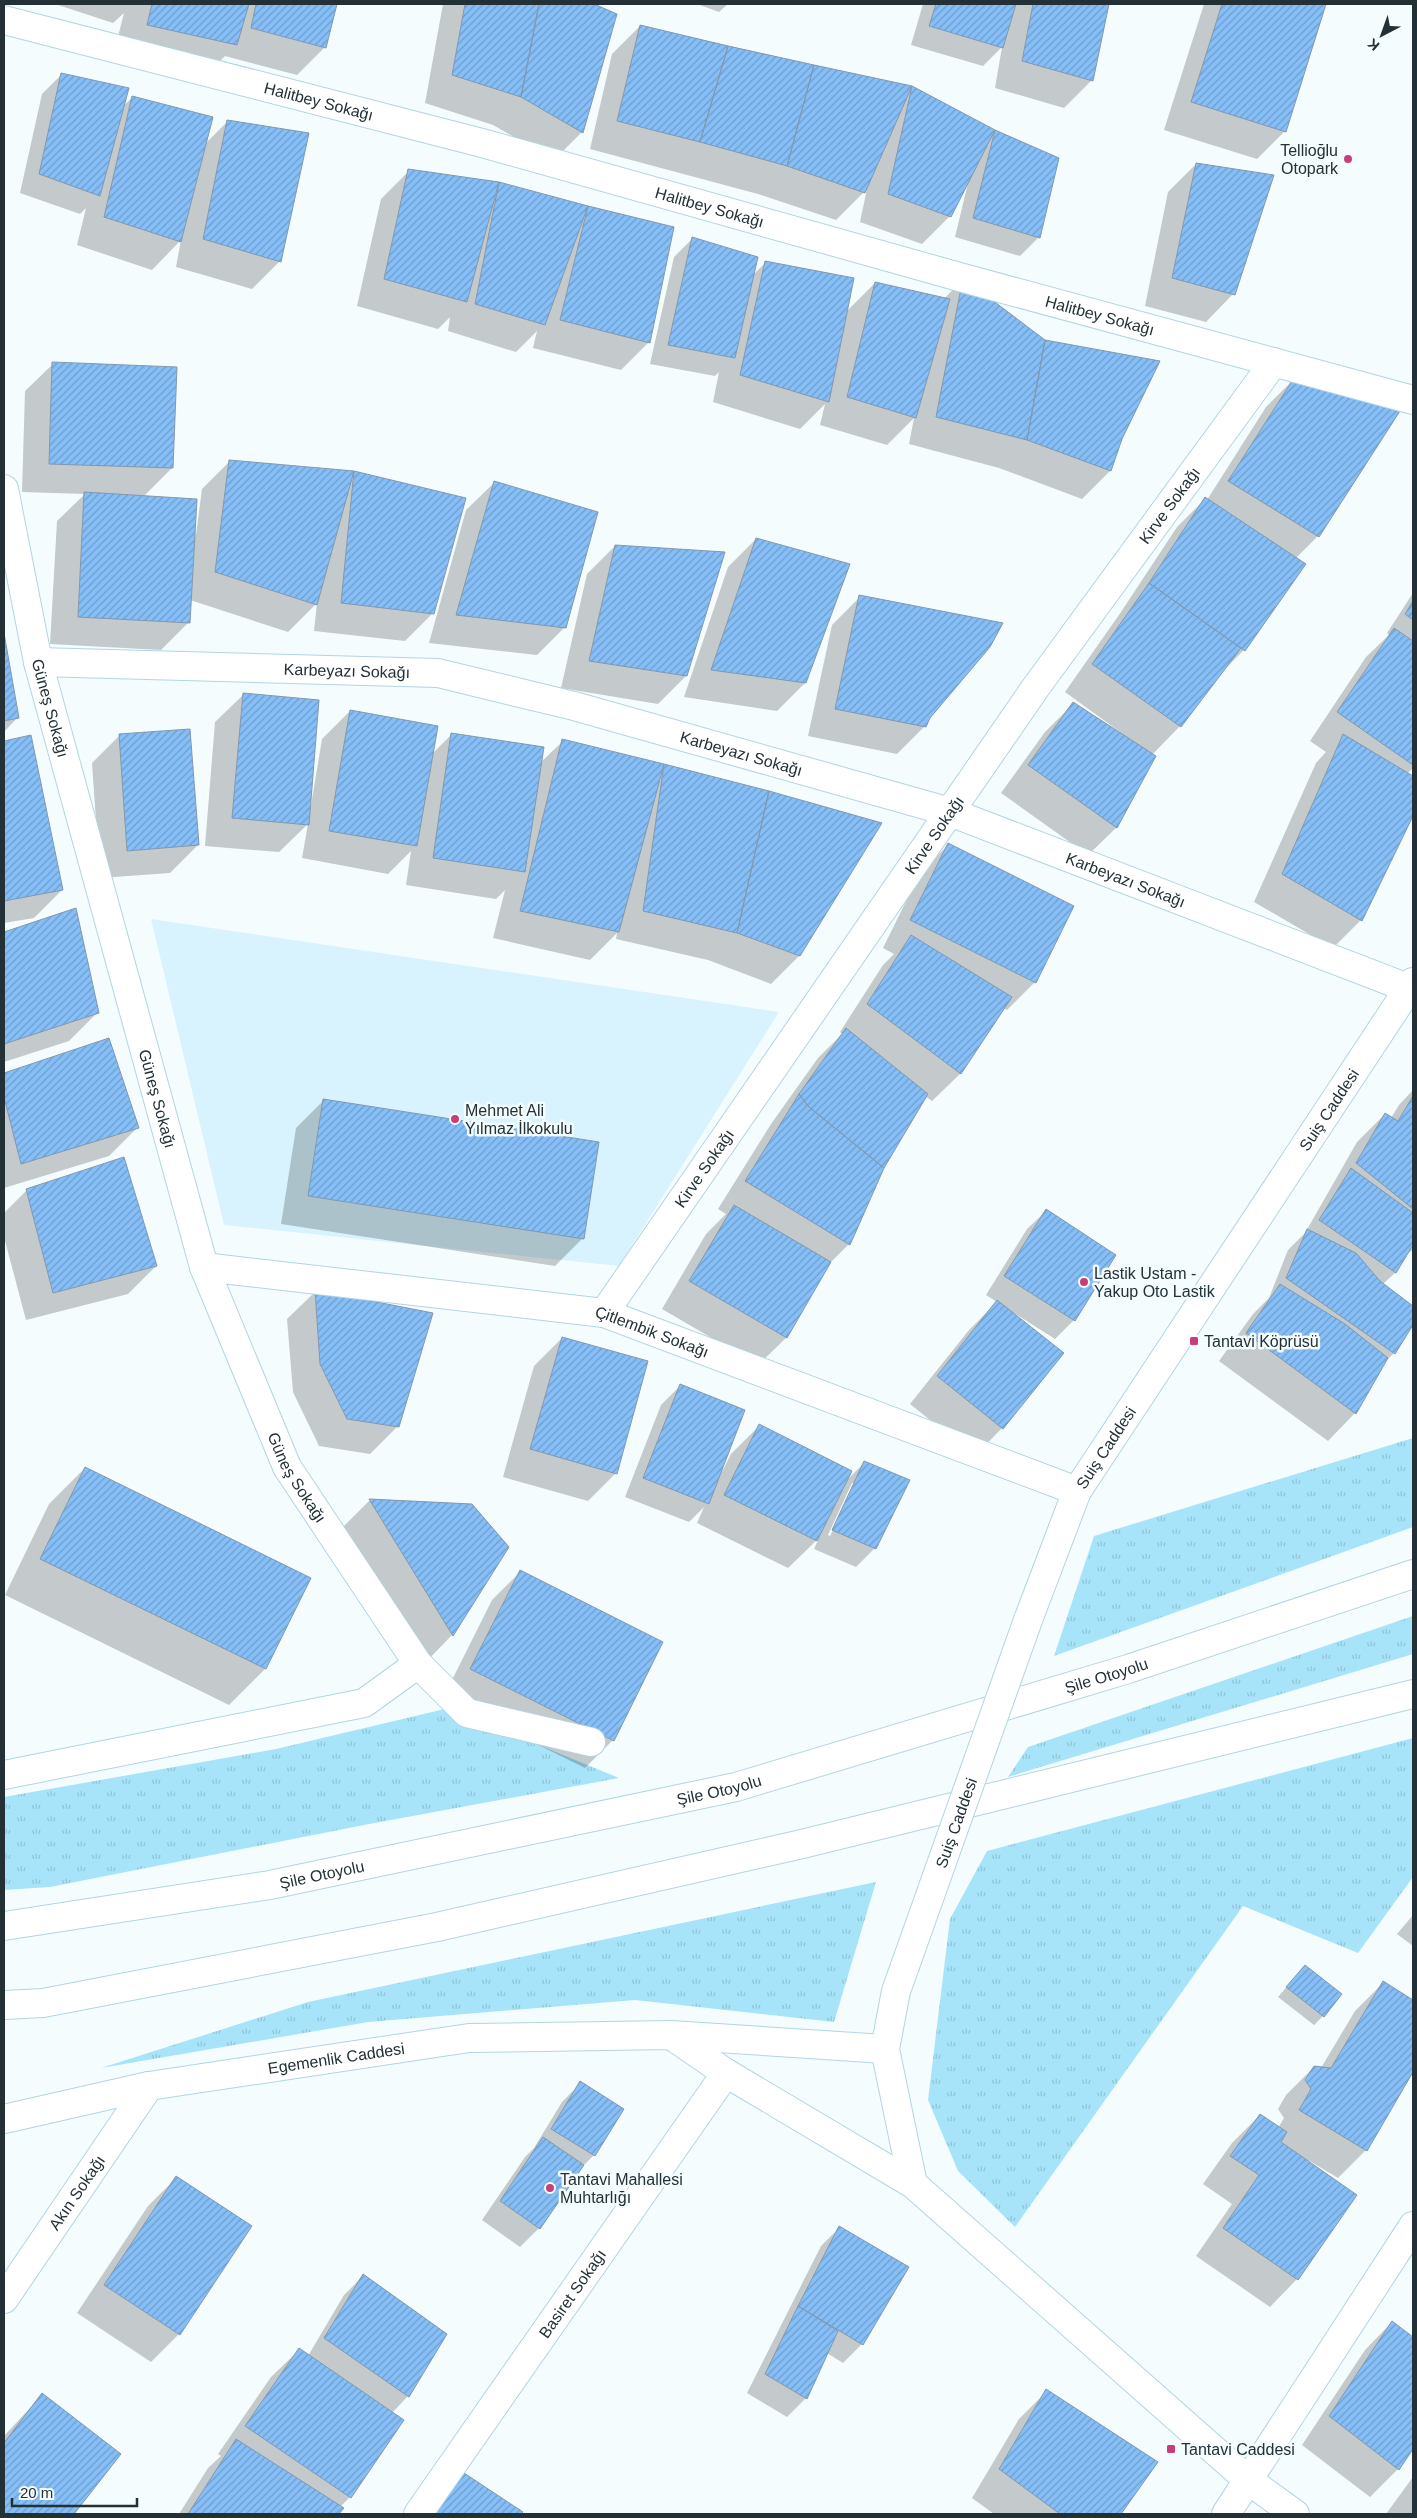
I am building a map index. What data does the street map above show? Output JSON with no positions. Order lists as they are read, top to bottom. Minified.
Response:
{"streets":{"main road":["Halitbey Sokağı","Kirve Sokağı","Karbeyazı Sokağı","Güneş Sokağı","Suiş Caddesi","Çitlembik Sokağı","Şile Otoyolu","Egemenlik Caddesi","Akın Sokağı","Basiret Sokağı"]},"crossings":[["Halitbey Sokağı","Kirve Sokağı"],["Kirve Sokağı","Karbeyazı Sokağı"],["Kirve Sokağı","Çitlembik Sokağı"],["Karbeyazı Sokağı","Güneş Sokağı"],["Karbeyazı Sokağı","Suiş Caddesi"],["Güneş Sokağı","Çitlembik Sokağı"],["Suiş Caddesi","Çitlembik Sokağı"],["Suiş Caddesi","Egemenlik Caddesi"],["Egemenlik Caddesi","Akın Sokağı"]],"places":{"other":["Tellioğlu Otopark","Mehmet Ali Yılmaz İlkokulu","Lastik Ustam - Yakup Oto Lastik","Tantavi Mahallesi Muhtarlığı"],"transit":["Tantavi Köprüsü","Tantavi Caddesi"]},"scale_bar":"20 m","north":"bottom left"}
